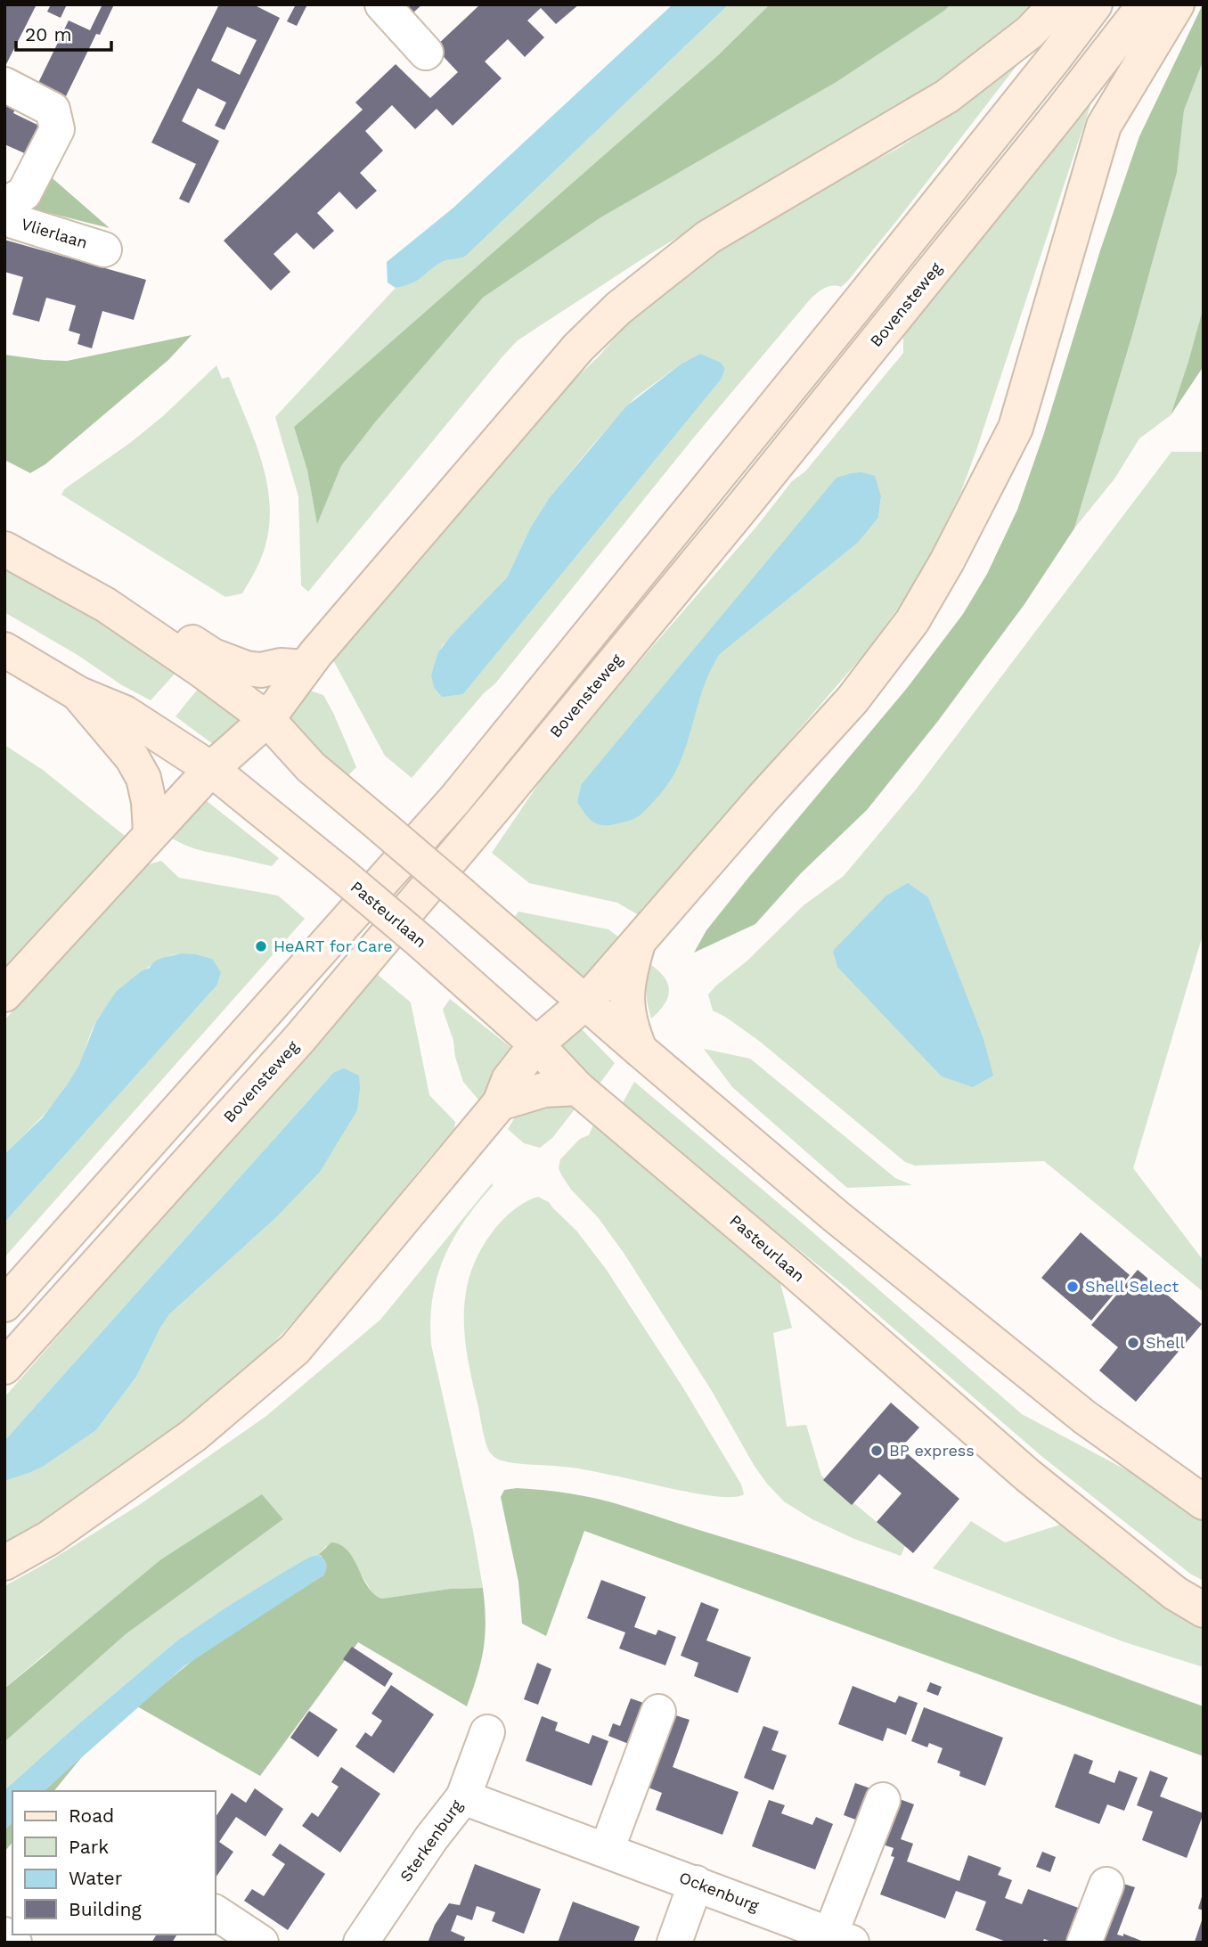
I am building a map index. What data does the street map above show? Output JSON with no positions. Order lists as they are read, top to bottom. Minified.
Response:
{"streets":{"main road":["Bovensteweg","Pasteurlaan"],"street":["Vlierlaan","Sterkenburg","Ockenburg"]},"crossings":[["Sterkenburg","Ockenburg"]],"places":["HeART for Care","Shell Select","Shell","BP express"],"legend":["Road","Park","Water","Building"],"scale_bar":"20 m"}
